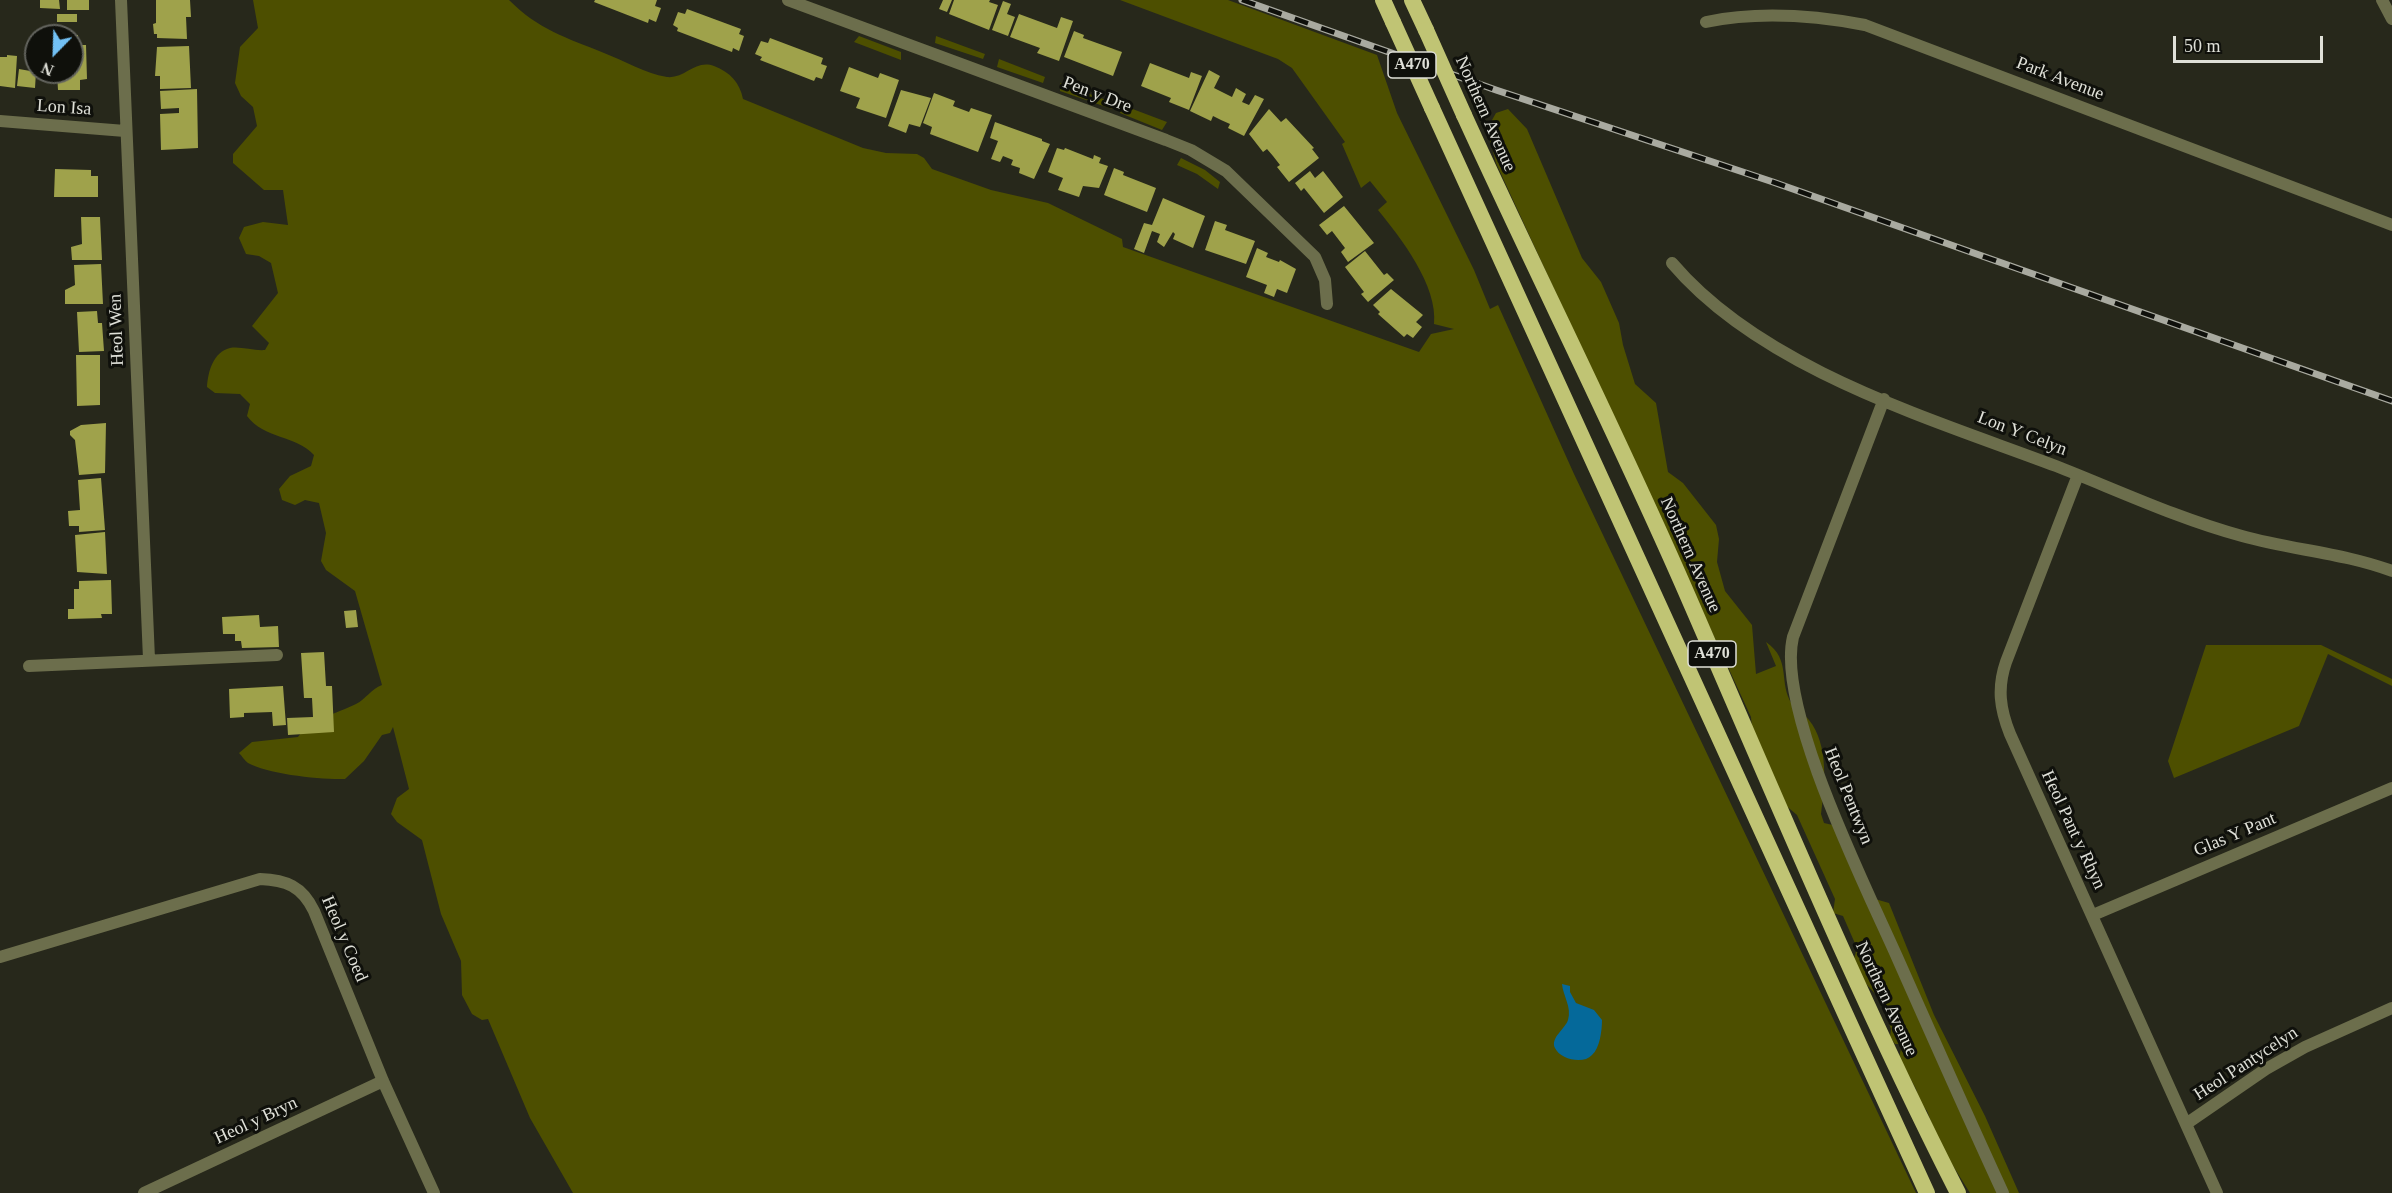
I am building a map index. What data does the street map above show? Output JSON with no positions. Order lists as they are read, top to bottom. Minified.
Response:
{"streets":{"highway":["A470","Northern Avenue"],"street":["Park Avenue","Pen y Dre","Lon Isa","Heol Wen","Lon Y Celyn","Heol Pentwyn","Heol Pant y Rhyn","Glas Y Pant","Heol y Coed","Heol Pantycelyn","Heol y Bryn"]},"crossings":[["Lon Isa","Heol Wen"],["Lon Y Celyn","Heol Pentwyn"],["Lon Y Celyn","Heol Pant y Rhyn"],["Heol Pant y Rhyn","Glas Y Pant"],["Heol Pant y Rhyn","Heol Pantycelyn"],["Heol y Coed","Heol y Bryn"]],"scale_bar":"50 m","north":"bottom left"}
